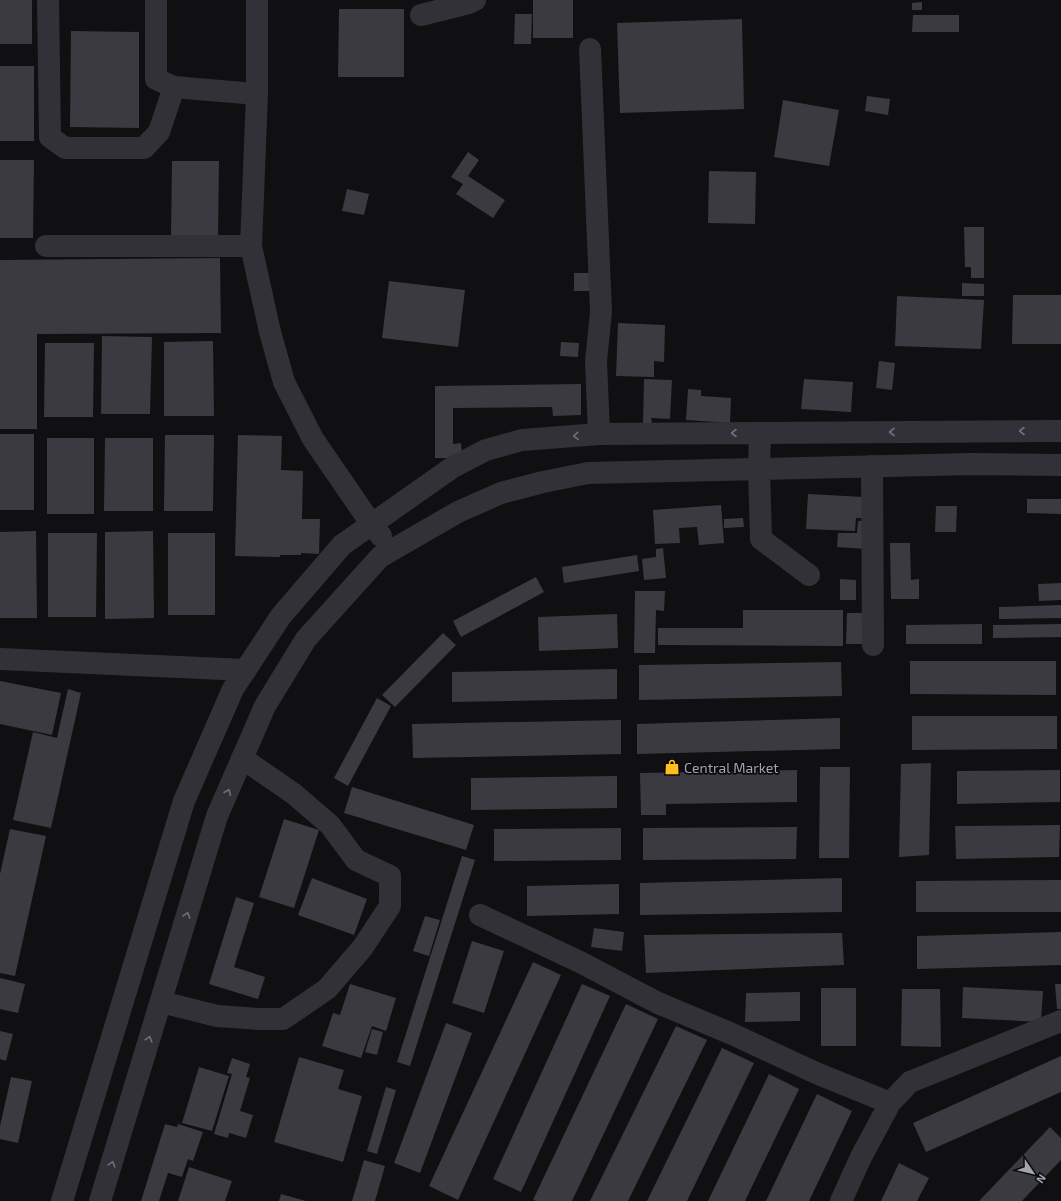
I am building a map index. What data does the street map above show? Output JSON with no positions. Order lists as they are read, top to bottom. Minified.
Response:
{"places":{"shop":["Central Market"]},"north":"bottom right"}
